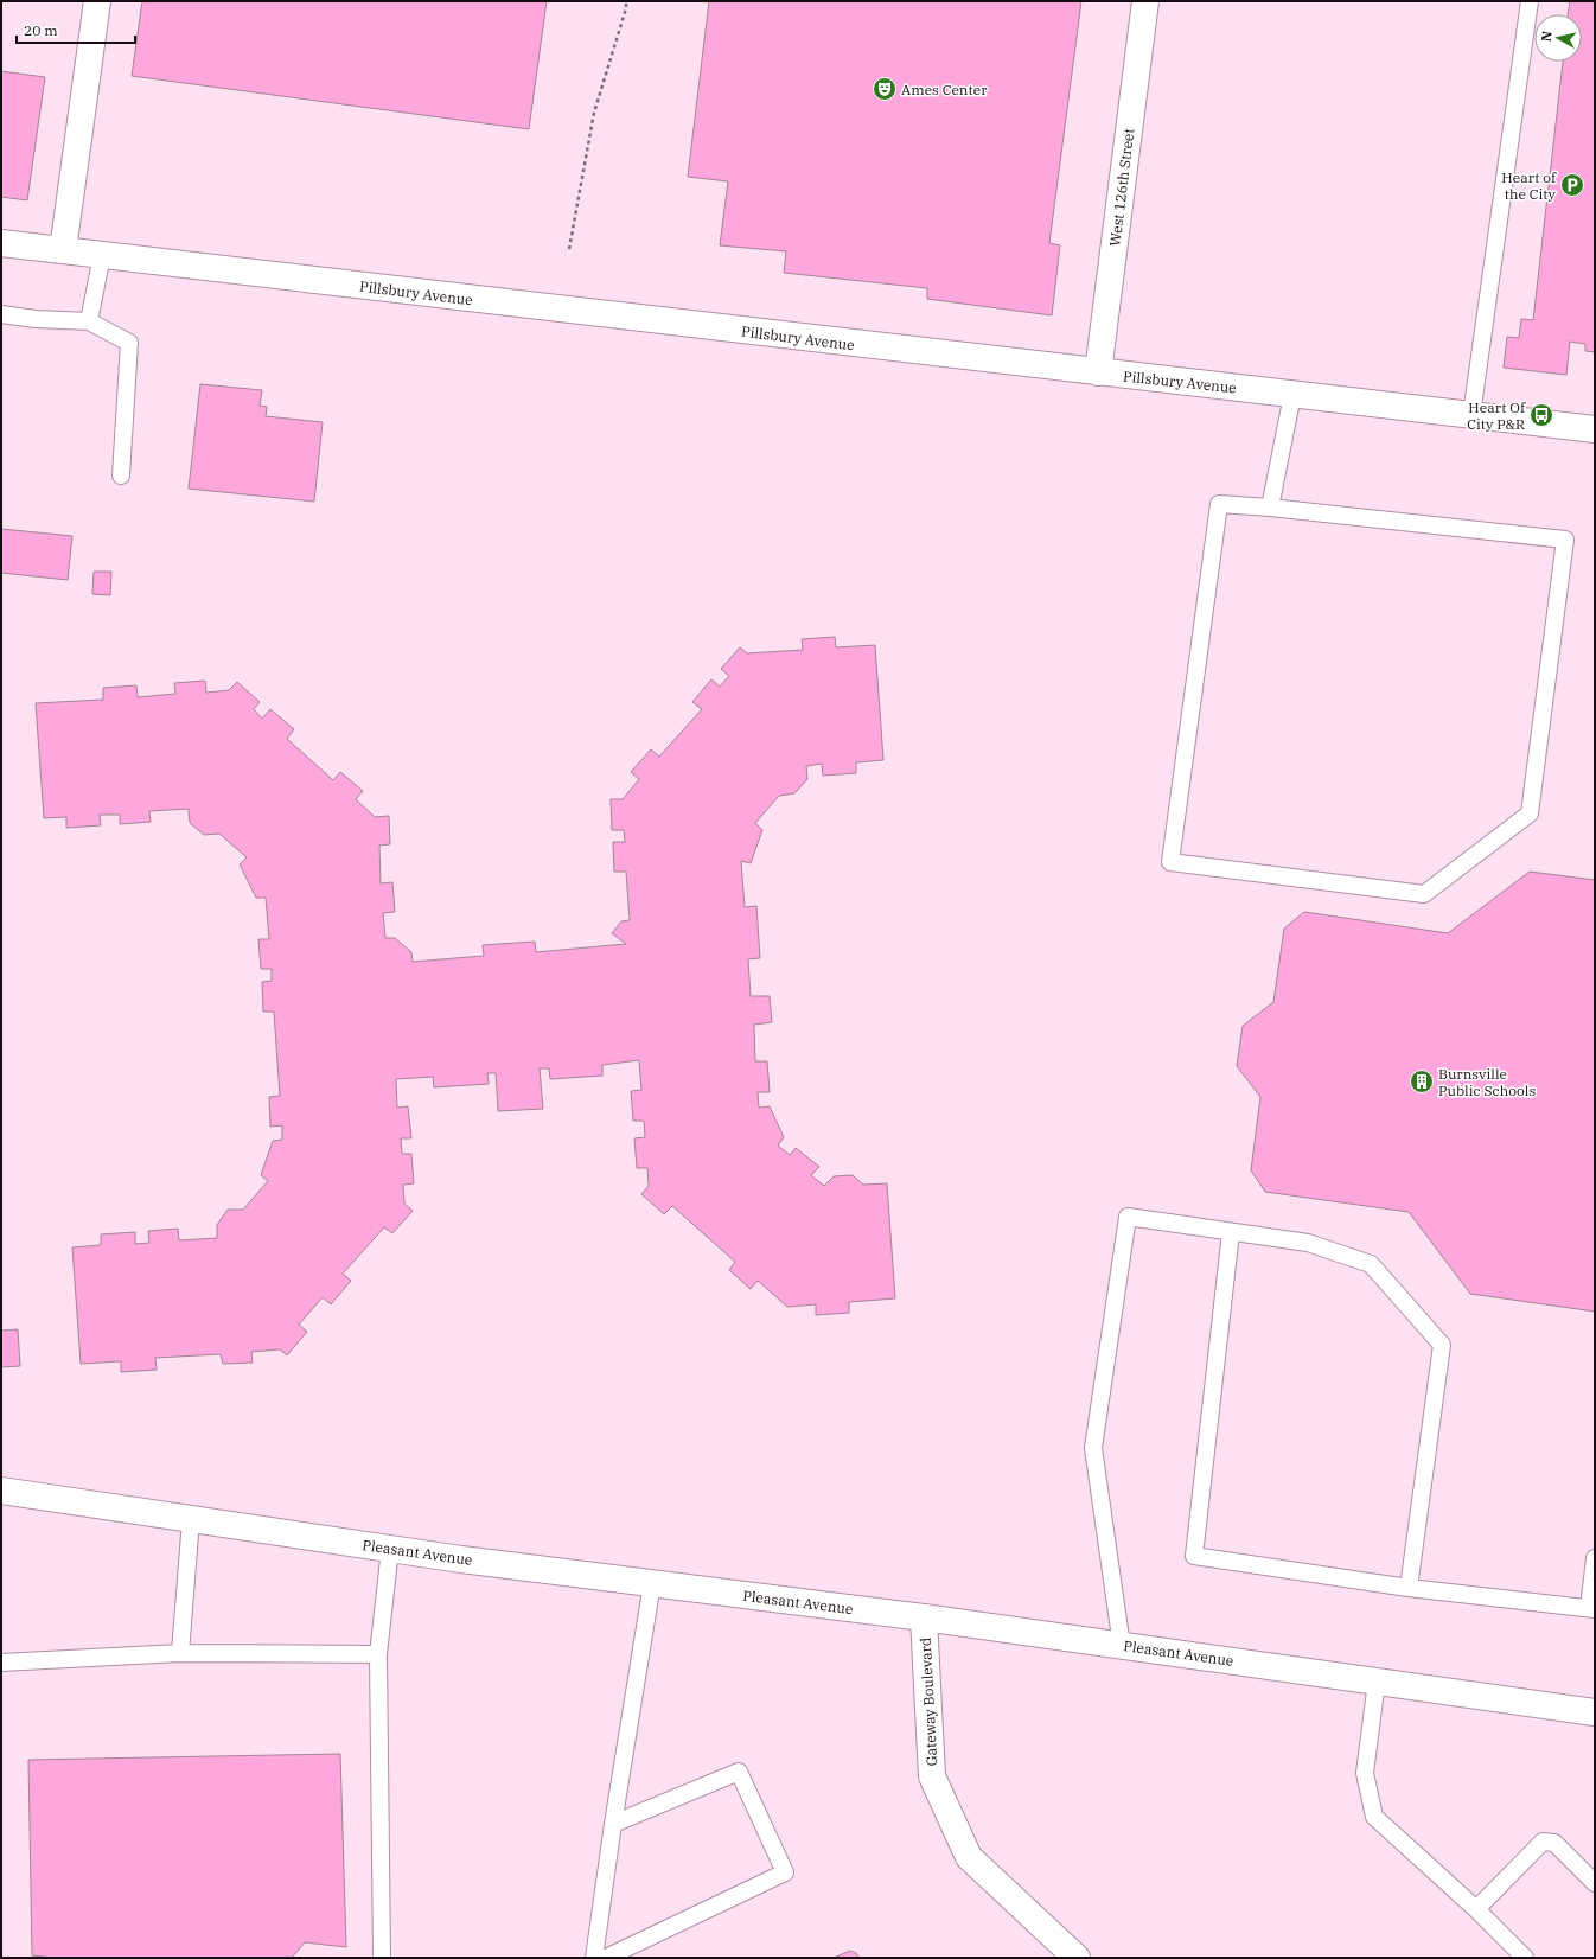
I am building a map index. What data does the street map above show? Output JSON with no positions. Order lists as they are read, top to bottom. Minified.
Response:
{"streets":{"street":["West 126th Street","Pillsbury Avenue","Pleasant Avenue","Gateway Boulevard"]},"crossings":[["West 126th Street","Pillsbury Avenue"],["Pleasant Avenue","Gateway Boulevard"]],"places":{"theatre":["Ames Center"],"parking":["Heart of the City"],"bus stop":["Heart Of City P&R"],"building":["Burnsville Public Schools"]},"scale_bar":"20 m","north":"left"}
